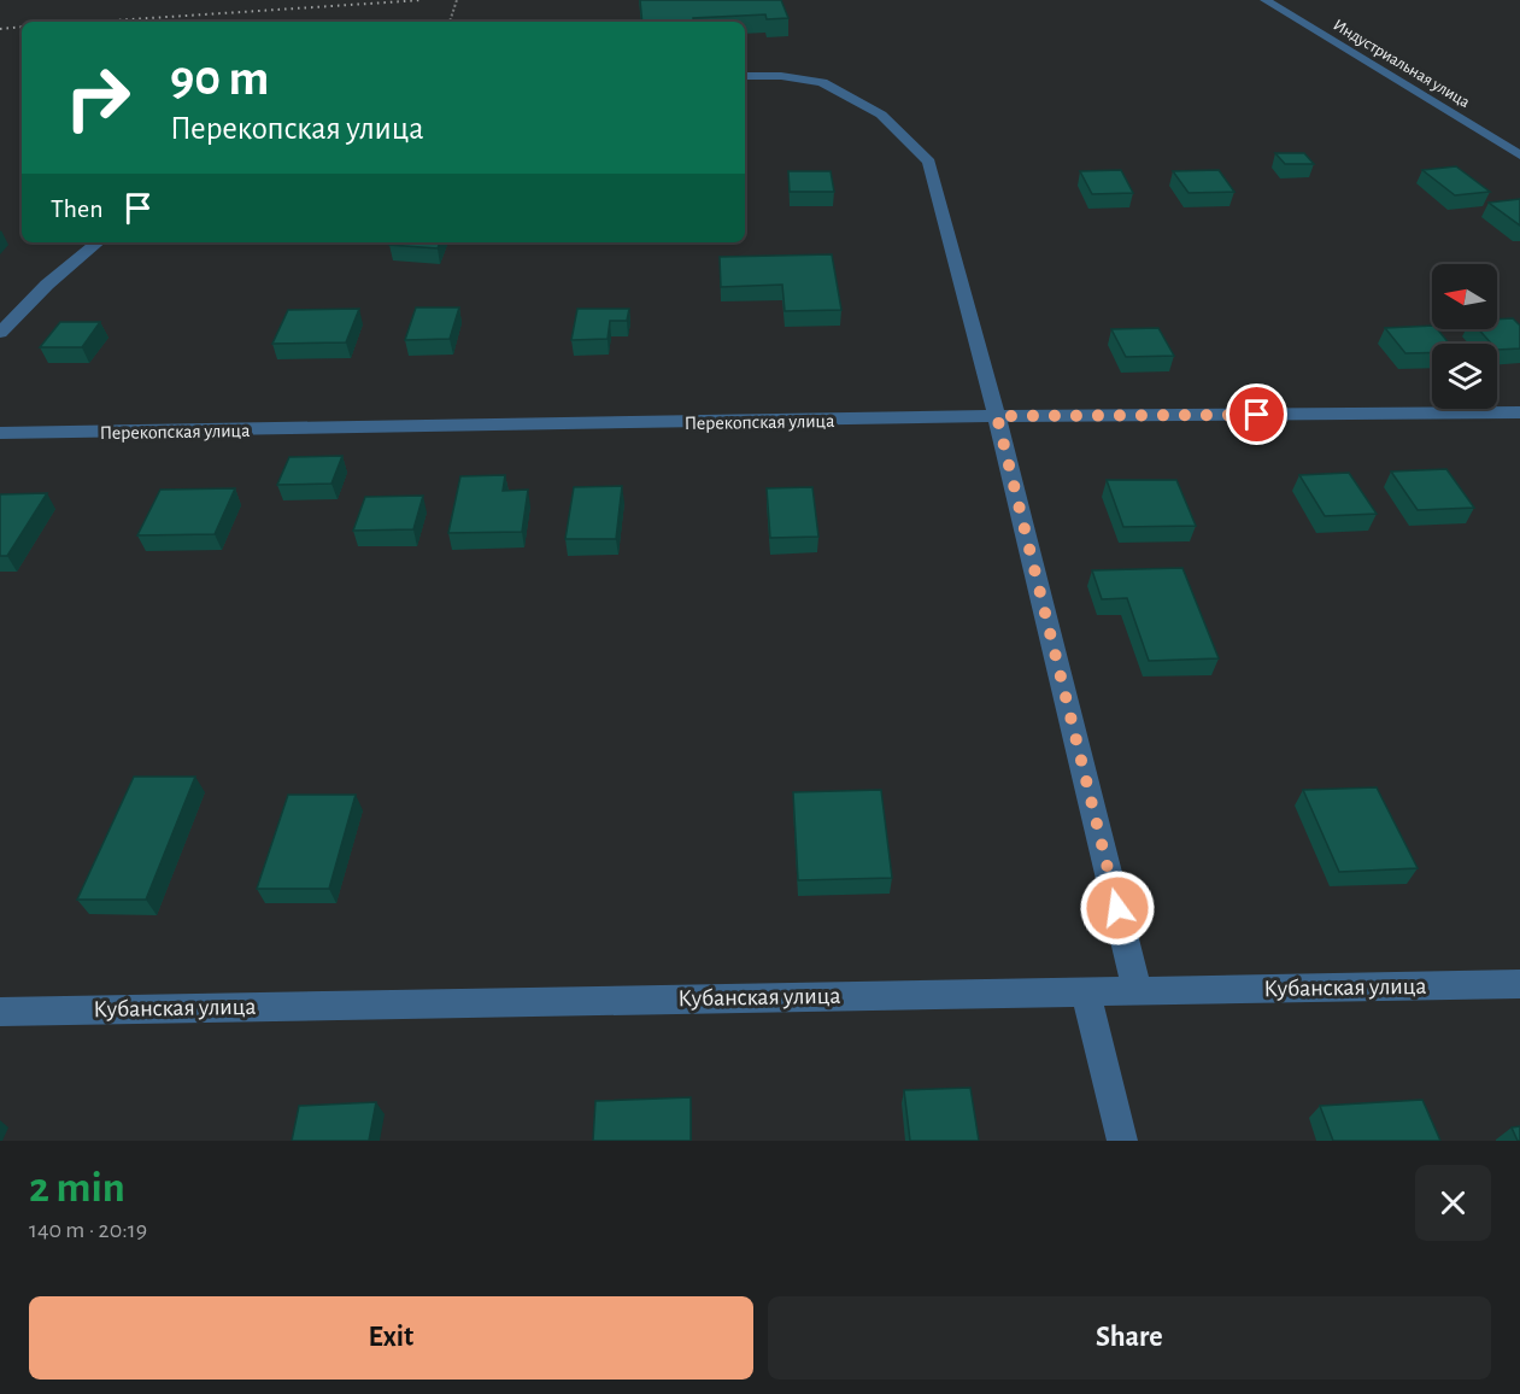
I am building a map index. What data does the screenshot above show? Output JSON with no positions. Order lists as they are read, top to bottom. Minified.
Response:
{"streets":{"street":["Индустриальная улица","Перекопская улица","Кубанская улица"]},"north":"left","page":{"turn":["90 m","Перекопская улица"],"then":"Then","heading":["2 min","140 m · 20:19"],"buttons":["Exit","Share"]}}
